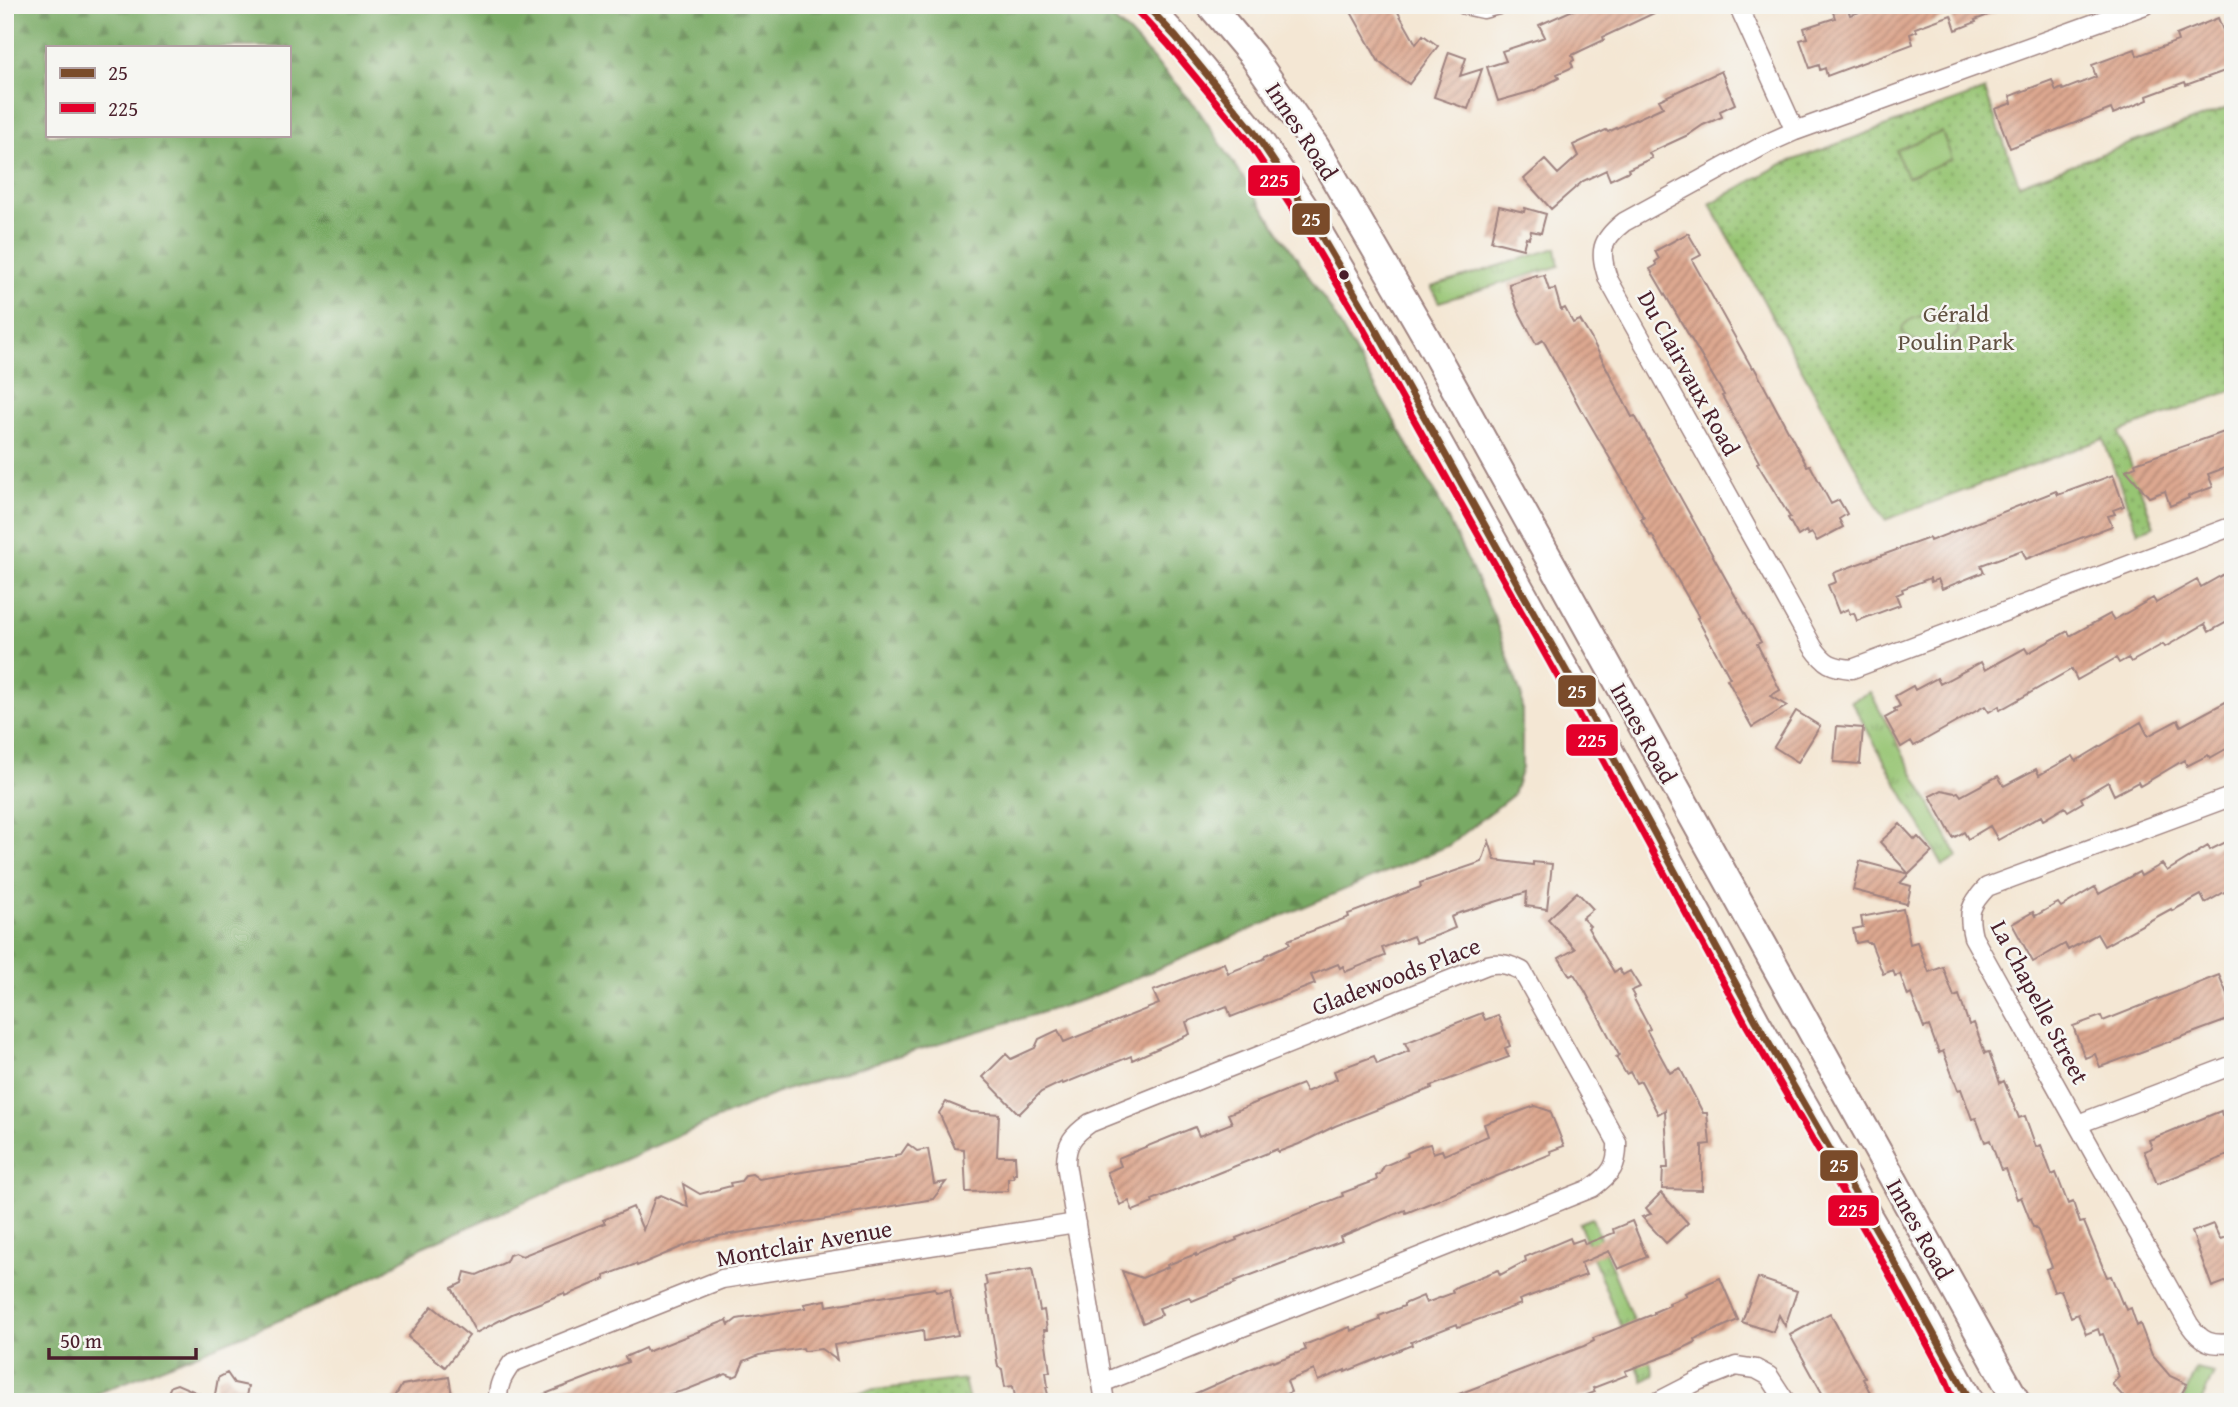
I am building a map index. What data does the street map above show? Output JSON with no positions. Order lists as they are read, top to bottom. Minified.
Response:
{"streets":{"main road":["Innes Road"],"street":["Du Clairvaux Road","Gladewoods Place","La Chapelle Street","Montclair Avenue"]},"crossings":[["Gladewoods Place","Montclair Avenue"]],"parks":["Gérald Poulin Park"],"lines":["transit line 25","transit line 225"],"legend":["25","225"],"scale_bar":"50 m"}
